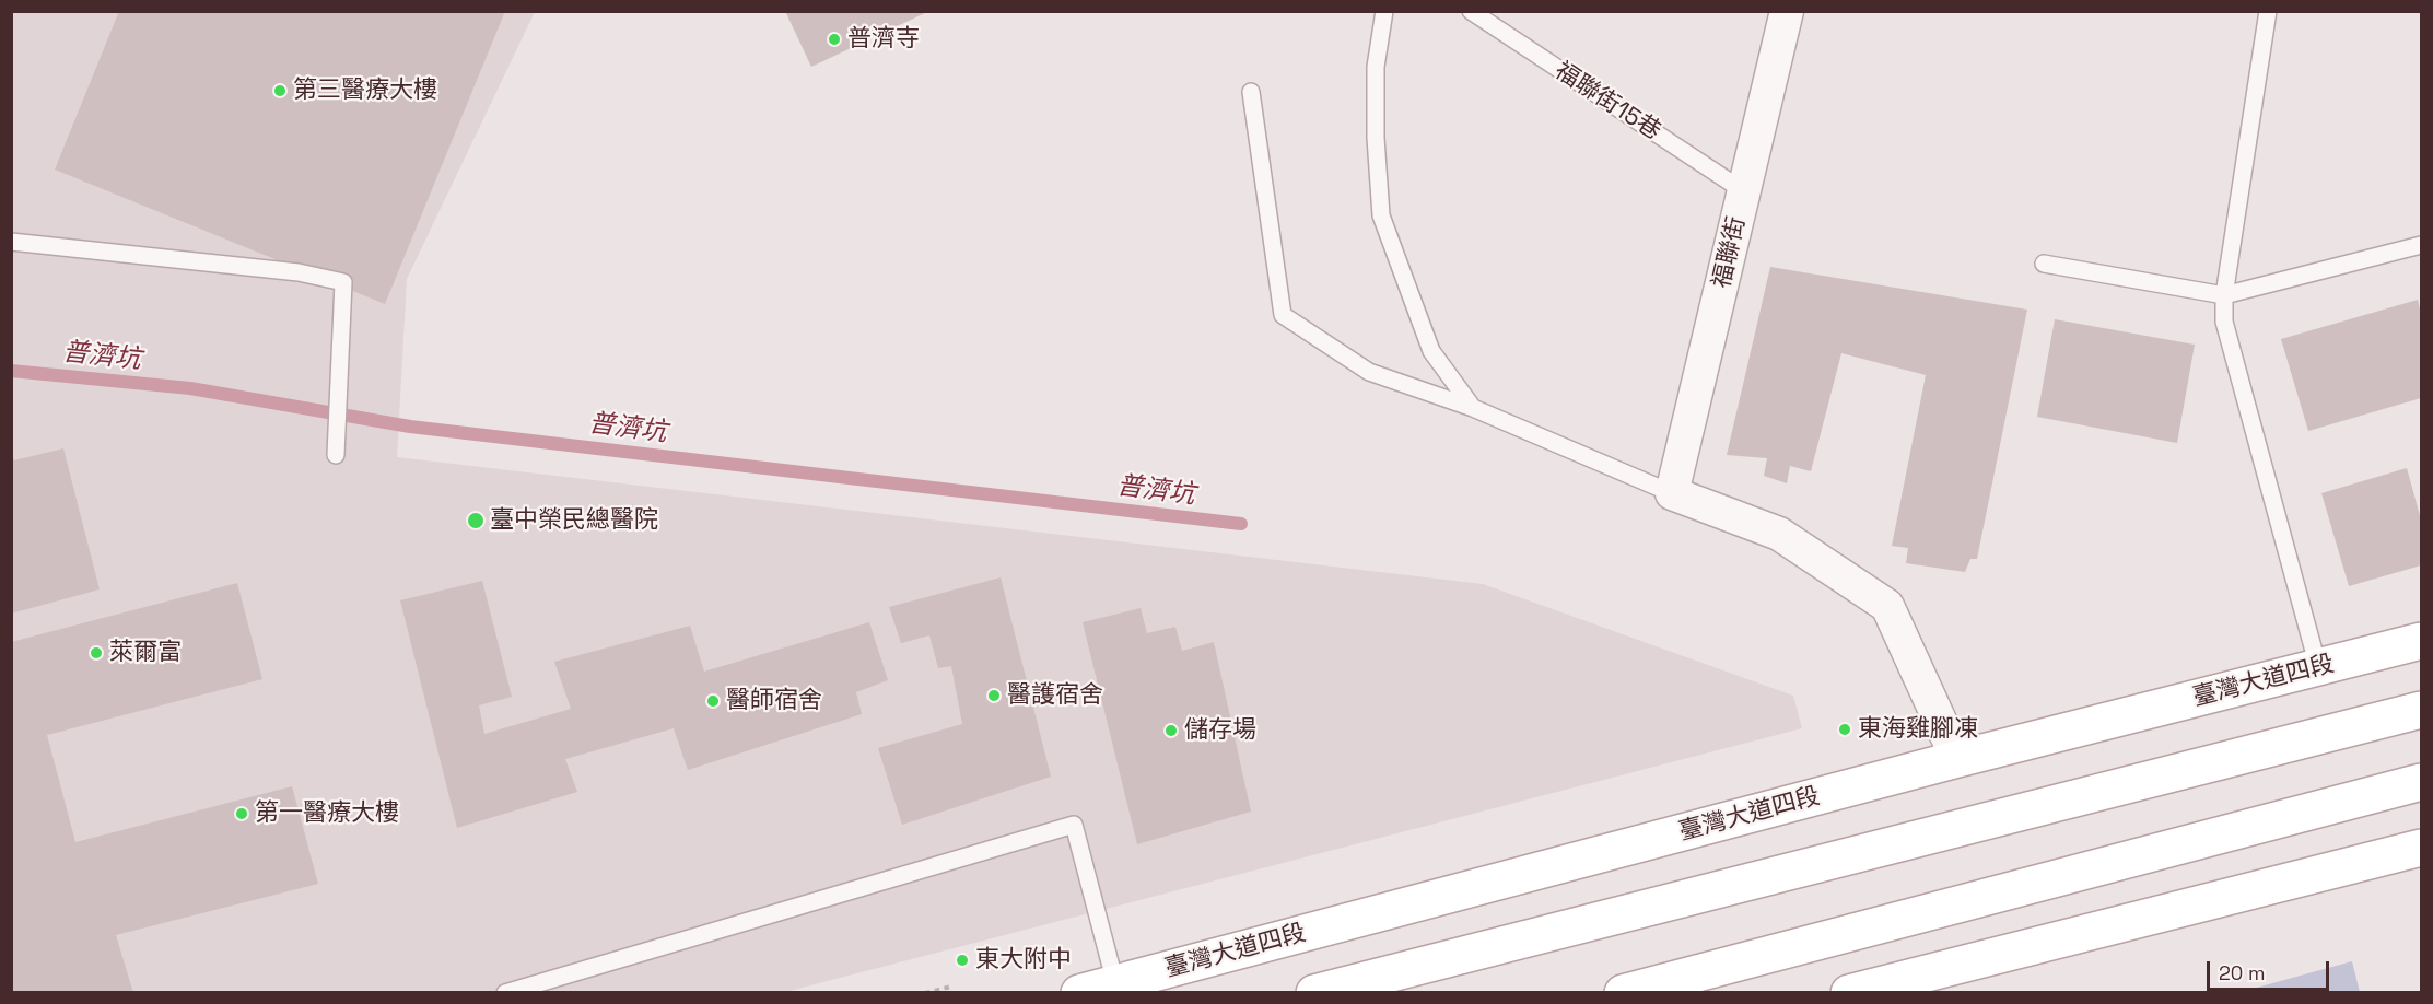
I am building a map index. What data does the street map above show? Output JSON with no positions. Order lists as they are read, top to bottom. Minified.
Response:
{"streets":{"main road":["臺灣大道四段"],"street":["福聯街"],"lane":["福聯街15巷"]},"crossings":[["福聯街15巷","福聯街"]],"water":["普濟坑"],"places":["普濟寺","第三醫療大樓","臺中榮民總醫院","萊爾富","醫護宿舍","醫師宿舍","東海雞腳凍","儲存場","第一醫療大樓","東大附中"],"scale_bar":"20 m"}
